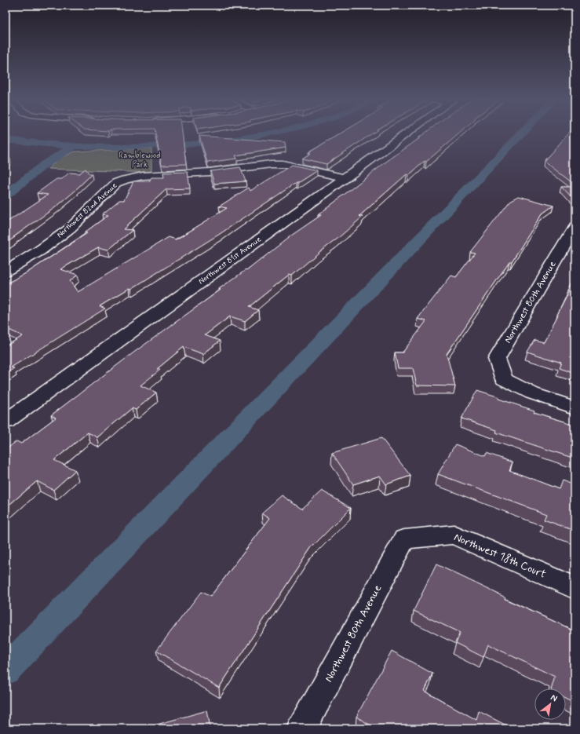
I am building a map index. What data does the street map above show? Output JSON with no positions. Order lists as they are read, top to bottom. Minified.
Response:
{"streets":{"street":["Northwest 82nd Avenue","Northwest 81st Avenue","Northwest 80th Avenue","Northwest 18th Court"]},"crossings":[["Northwest 82nd Avenue","Northwest 81st Avenue"],["Northwest 80th Avenue","Northwest 18th Court"]],"parks":["Ramblewood Park"],"north":"top right"}
